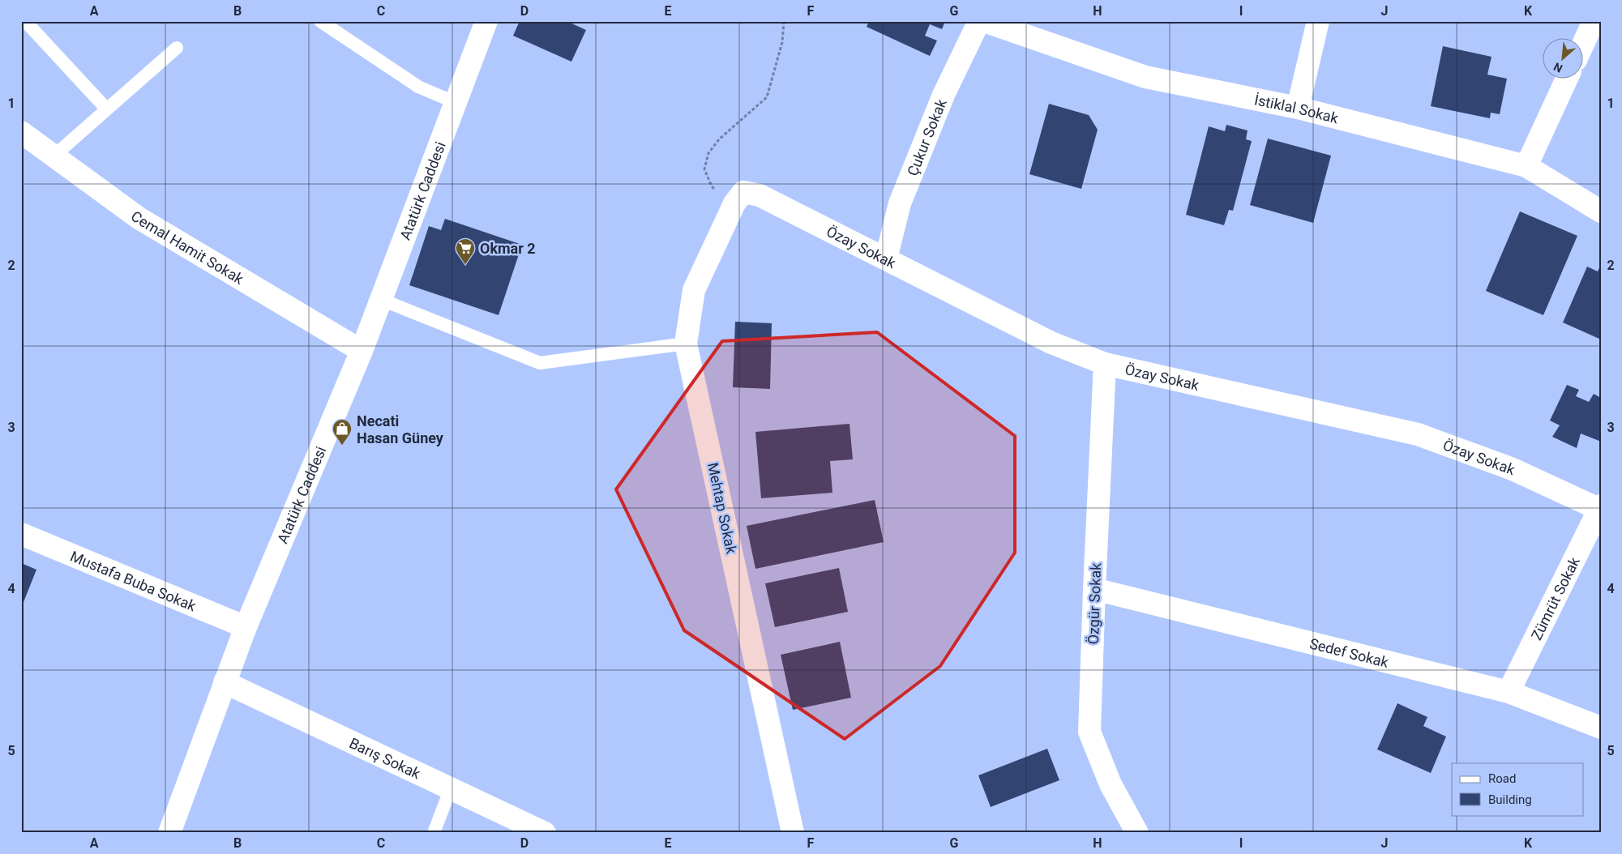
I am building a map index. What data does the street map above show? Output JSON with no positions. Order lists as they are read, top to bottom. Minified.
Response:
{"streets":{"street":["İstiklal Sokak","Çukur Sokak","Atatürk Caddesi","Cemal Hamit Sokak","Özay Sokak","Mehtap Sokak","Mustafa Buba Sokak","Zümrüt Sokak","Özgür Sokak","Sedef Sokak","Barış Sokak"]},"crossings":[["Çukur Sokak","Özay Sokak"],["Atatürk Caddesi","Cemal Hamit Sokak"],["Atatürk Caddesi","Mustafa Buba Sokak"],["Atatürk Caddesi","Barış Sokak"],["Özay Sokak","Mehtap Sokak"],["Özay Sokak","Zümrüt Sokak"],["Özay Sokak","Özgür Sokak"],["Zümrüt Sokak","Sedef Sokak"],["Özgür Sokak","Sedef Sokak"]],"places":{"supermarket":["Okmar 2"],"shop":["Necati Hasan Güney"]},"legend":["Road","Building"],"north":"bottom left","grid":{"columns":["A","B","C","D","E","F","G","H","I","J","K"],"rows":["1","2","3","4","5"]}}
